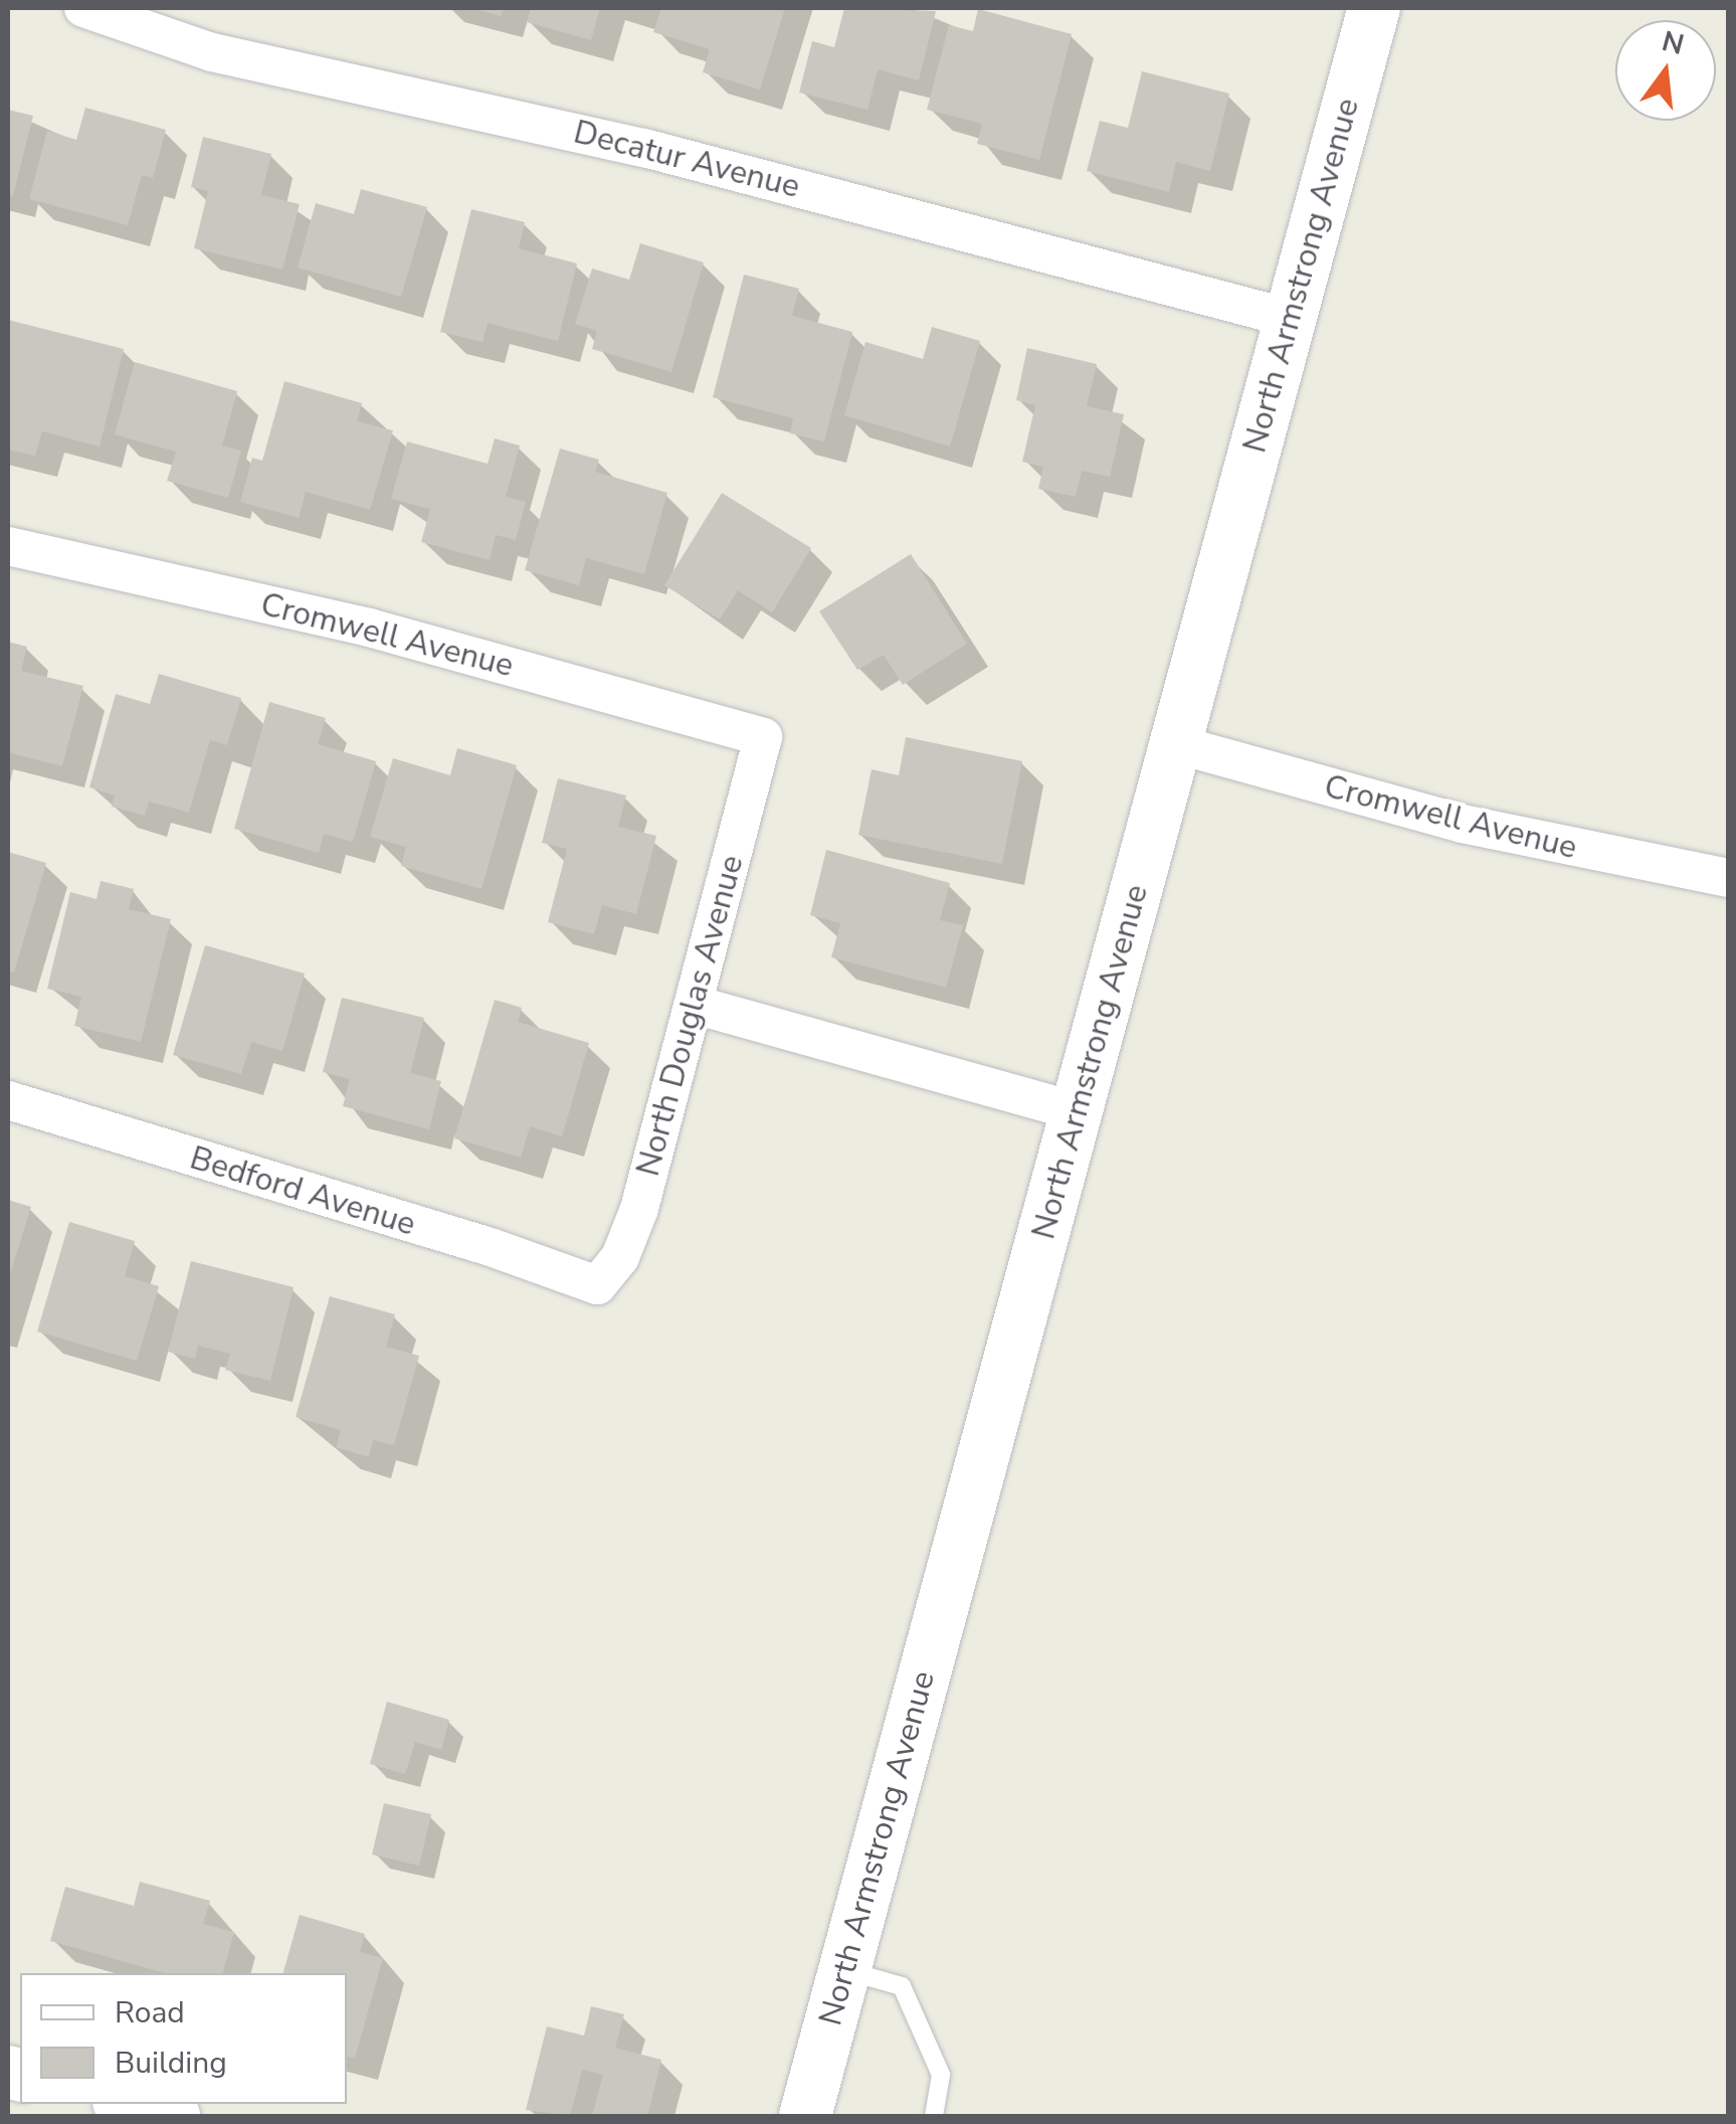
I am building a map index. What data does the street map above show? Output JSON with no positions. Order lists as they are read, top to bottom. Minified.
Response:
{"streets":{"street":["Decatur Avenue","North Armstrong Avenue","Cromwell Avenue","North Douglas Avenue","Bedford Avenue"]},"crossings":[["Decatur Avenue","North Armstrong Avenue"],["North Armstrong Avenue","Cromwell Avenue"],["Cromwell Avenue","North Douglas Avenue"],["North Douglas Avenue","Bedford Avenue"]],"legend":["Road","Building"],"north":"top"}
